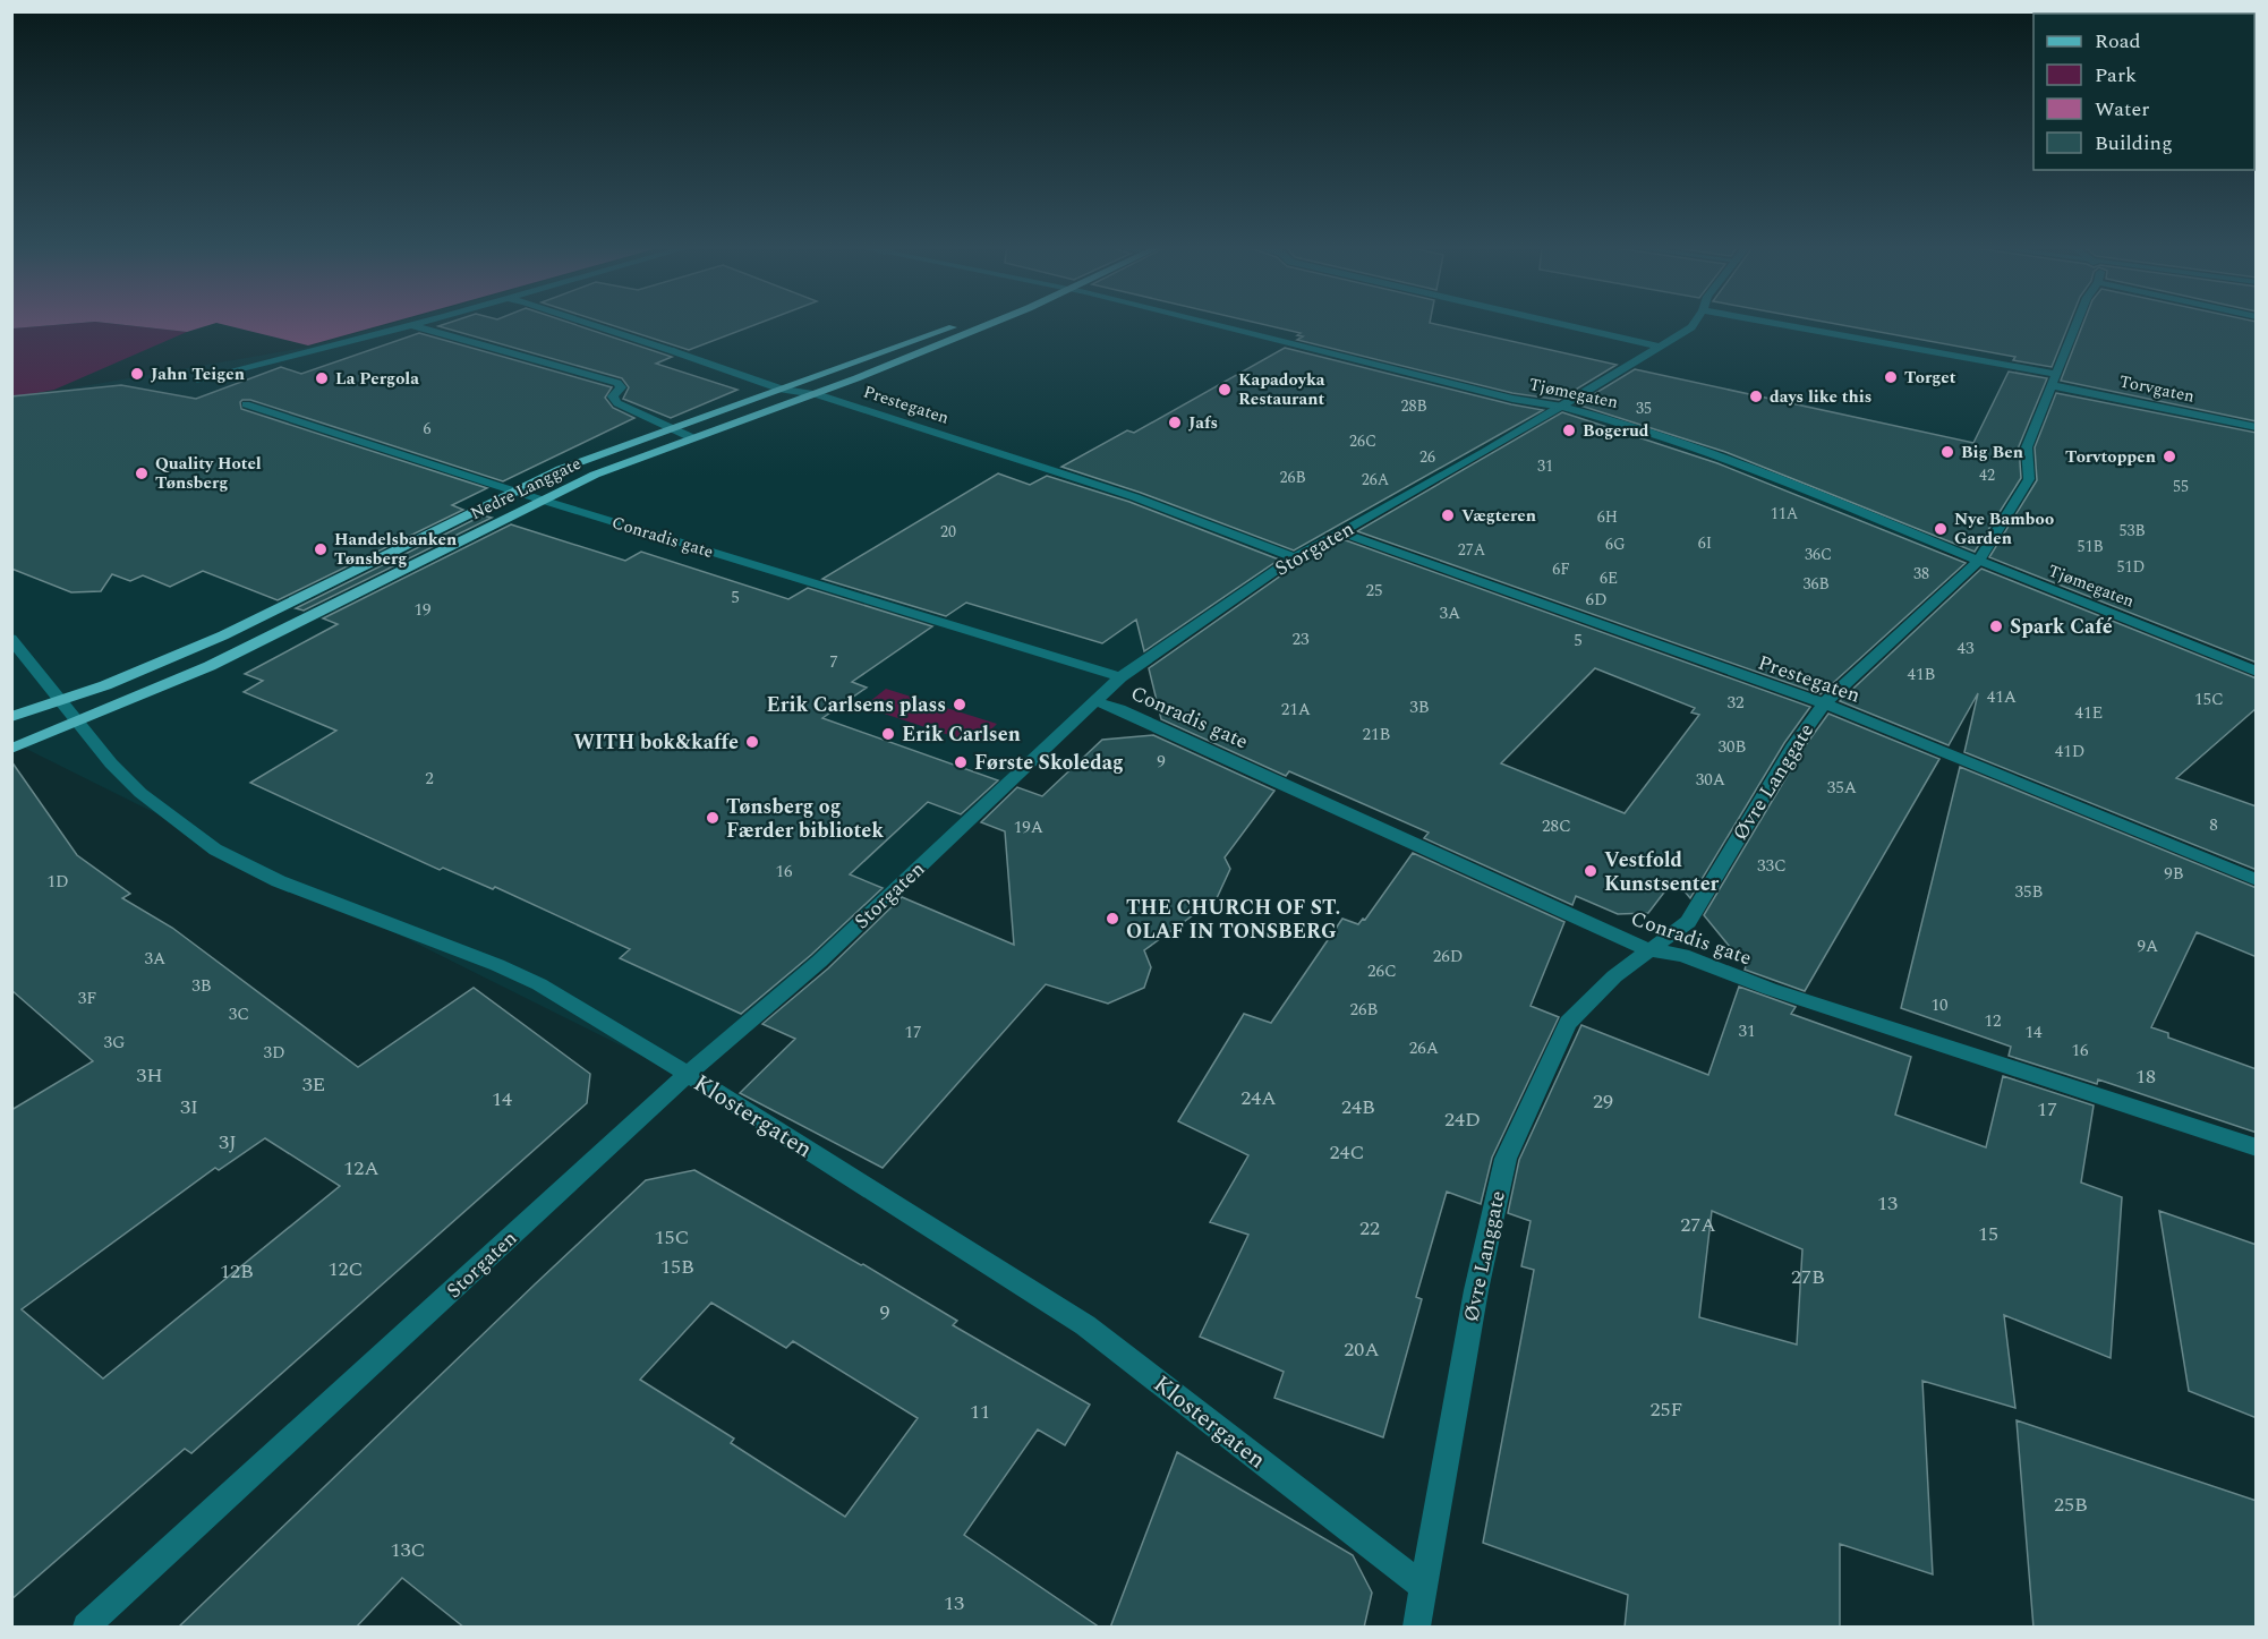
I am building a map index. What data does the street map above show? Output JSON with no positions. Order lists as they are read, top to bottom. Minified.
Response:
{"streets":{"main road":["Nedre Langgate"],"street":["Torvgaten","Tjømegaten","Prestegaten","Conradis gate","Storgaten","Øvre Langgate","Klostergaten"]},"crossings":[["Torvgaten","Øvre Langgate"],["Tjømegaten","Storgaten"],["Tjømegaten","Øvre Langgate"],["Prestegaten","Nedre Langgate"],["Prestegaten","Storgaten"],["Prestegaten","Øvre Langgate"],["Nedre Langgate","Conradis gate"],["Nedre Langgate","Klostergaten"],["Conradis gate","Storgaten"],["Conradis gate","Øvre Langgate"],["Storgaten","Klostergaten"],["Øvre Langgate","Klostergaten"]],"places":["Jahn Teigen","Torget","La Pergola","Kapadoyka Restaurant","days like this","Jafs","Bogerud","Big Ben","Torvtoppen","Quality Hotel Tønsberg","Vægteren","Nye Bamboo Garden","Handelsbanken Tønsberg","Spark Café","Erik Carlsens plass","Erik Carlsen","WITH bok&kaffe","Første Skoledag","Tønsberg og Færder bibliotek","Vestfold Kunstsenter","THE CHURCH OF ST. OLAF IN TONSBERG"],"house_numbers":["28B","35","6","26C","26","31","42","26B","26A","55","11A","6H","53B","20","6I","6G","51B","27A","36C","51D","6F","38","6E","36B","25","5","6D","19","3A","23","5","43","7","41B","41A","15C","32","3B","21A","41E","21B","30B","41D","9","2","30A","35A","8","28C","19A","33C","16","9B","1D","35B","9A","26D","3A","26C","3B","3F","10","26B","3C","12","31","17","14","3G","26A","16","3D","3H","18","3E","24A","14","29","3I","24B","17","24D","3J","24C","12A","13","27A","22","15","15C","15B","12C","12B","27B","9","20A","25F","11","25B","13C","13"],"legend":["Road","Park","Water","Building"]}
